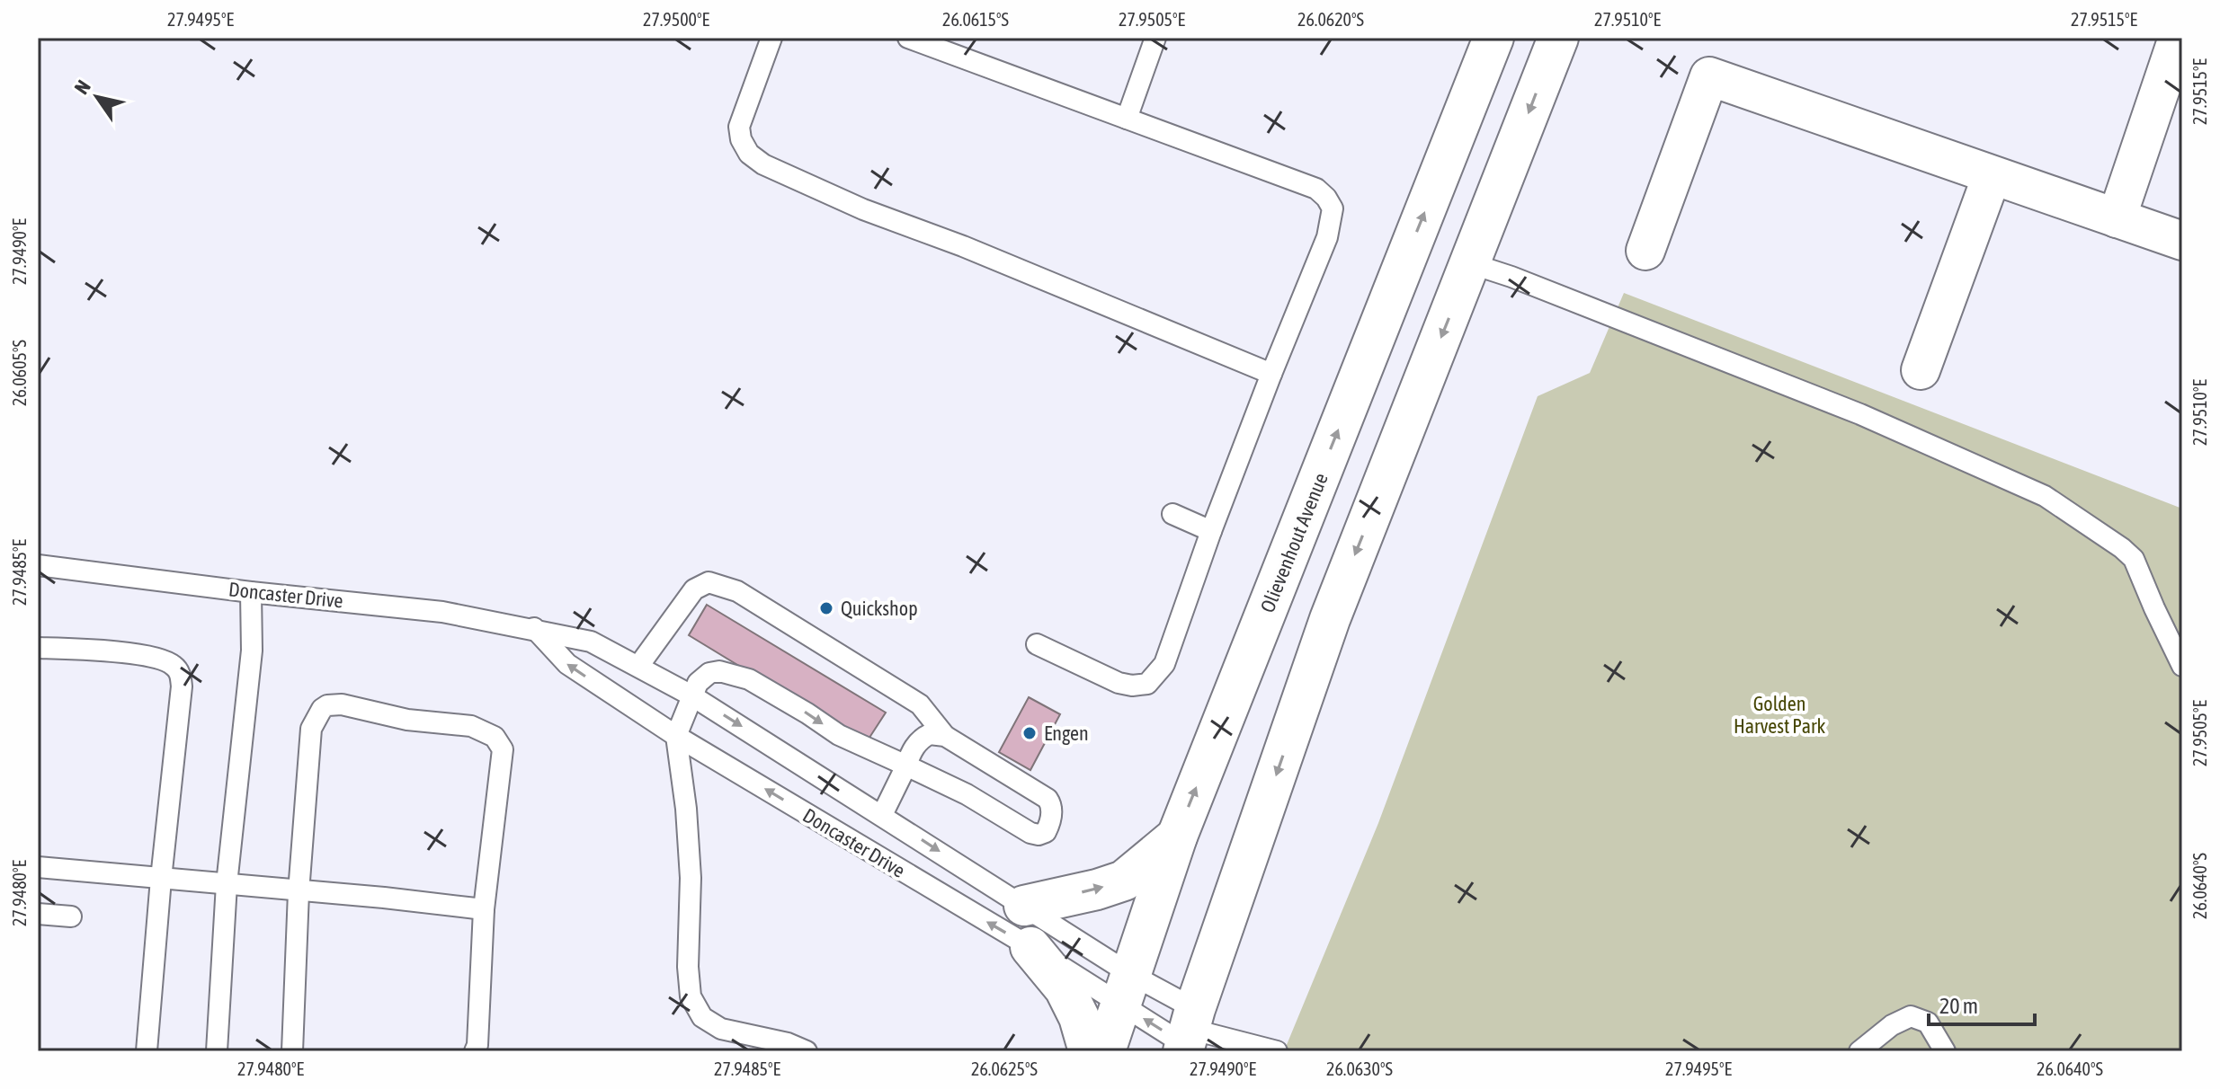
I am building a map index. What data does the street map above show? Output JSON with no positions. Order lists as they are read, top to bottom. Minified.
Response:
{"streets":{"street":["Olievenhout Avenue"],"lane":["Doncaster Drive"]},"crossings":[["Olievenhout Avenue","Doncaster Drive"]],"parks":["Golden Harvest Park"],"places":["Quickshop","Engen"],"scale_bar":"20 m","north":"top left","coordinates":["27.9495°E","27.9500°E","26.0615°S","27.9505°E","26.0620°S","27.9510°E","27.9515°E","27.9490°E","26.0605°S","27.9485°E","26.0640°S","27.9480°E","26.0625°S","26.0630°S"]}
